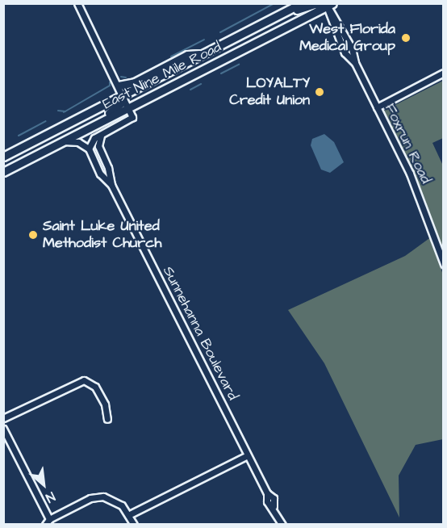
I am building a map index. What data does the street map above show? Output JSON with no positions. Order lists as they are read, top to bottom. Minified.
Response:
{"streets":{"main road":["East Nine Mile Road"],"street":["Foxrun Road","Sunnehanna Boulevard"]},"crossings":[["East Nine Mile Road","Foxrun Road"]],"places":["West Florida Medical Group","LOYALTY Credit Union","Saint Luke United Methodist Church"],"north":"bottom right"}
